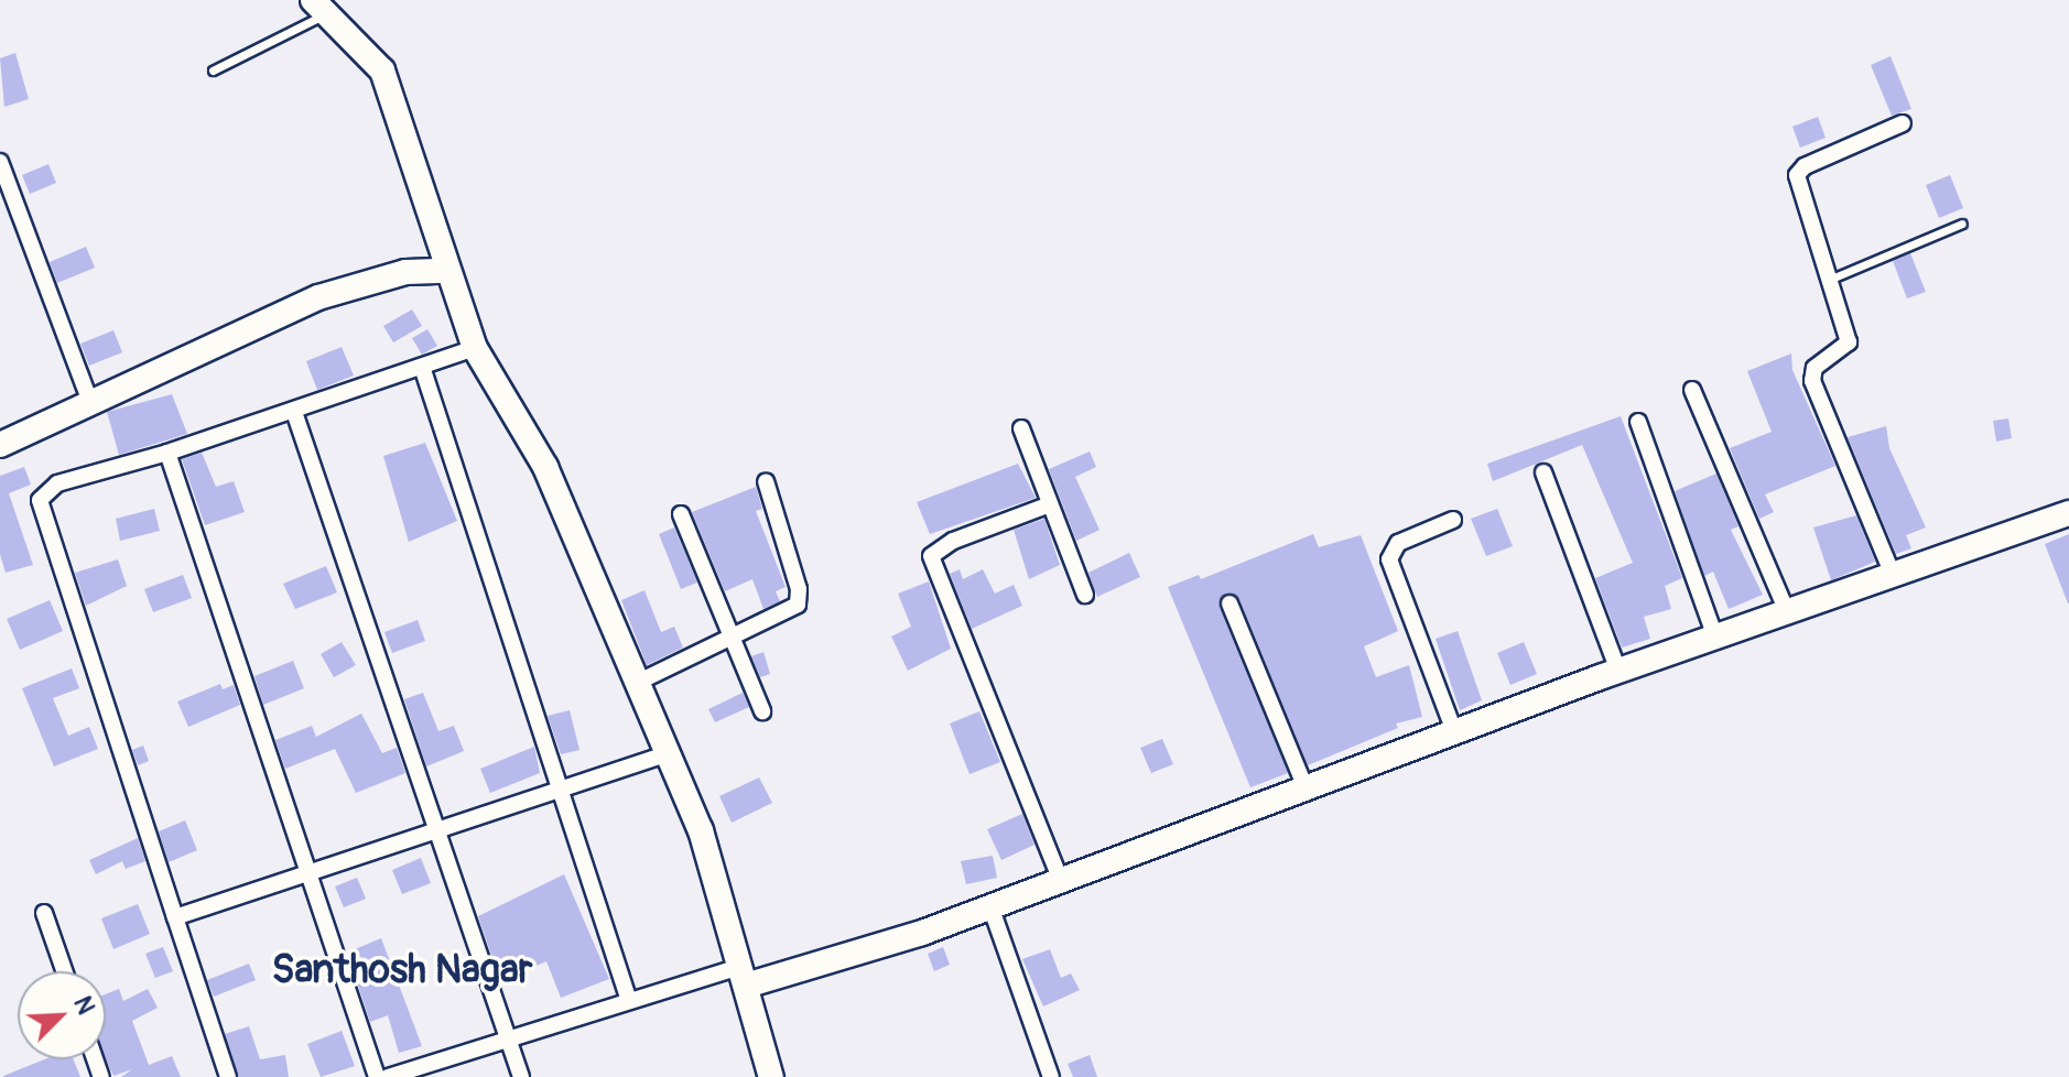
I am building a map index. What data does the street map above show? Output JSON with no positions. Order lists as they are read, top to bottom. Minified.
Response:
{"districts":["Santhosh Nagar"],"north":"top right"}
